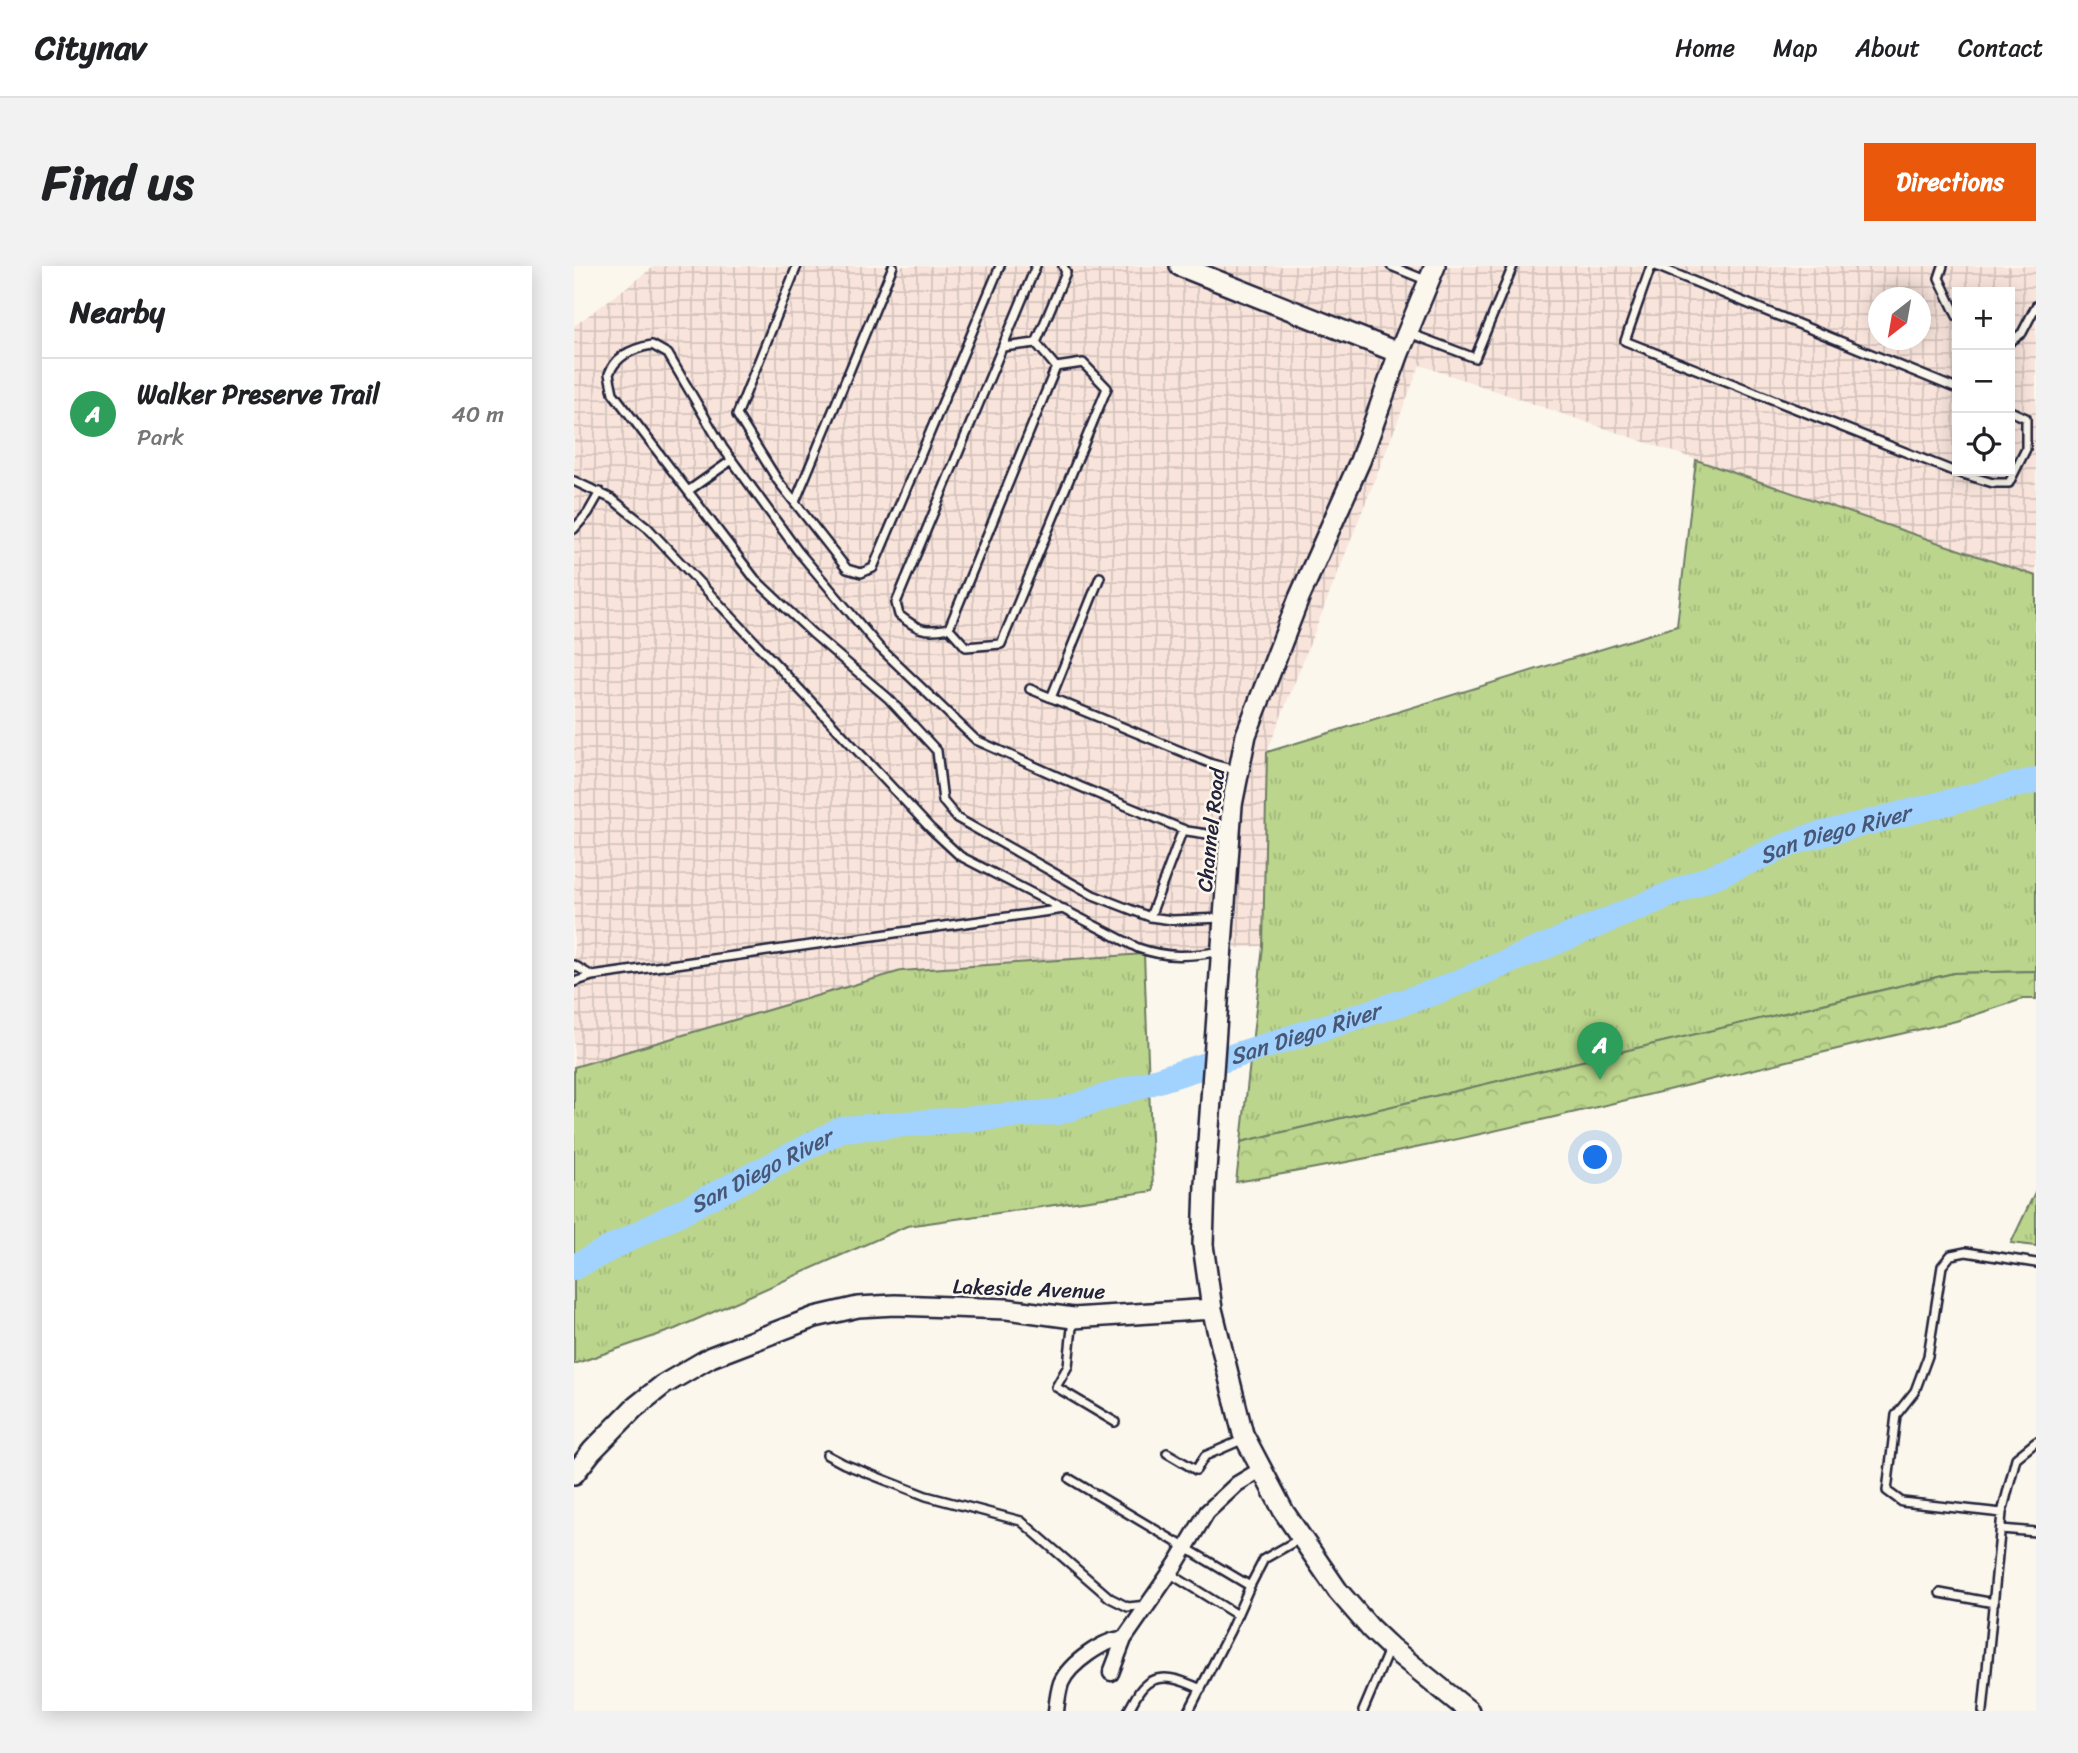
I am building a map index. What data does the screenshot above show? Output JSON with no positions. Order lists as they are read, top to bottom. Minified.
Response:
{"streets":{"main road":["Channel Road","Lakeside Avenue"]},"crossings":[["Channel Road","Lakeside Avenue"]],"water":["San Diego River"],"north":"bottom left","page":{"header":"Citynav","nav":["Home","Map","About","Contact"],"title":"Find us","buttons":"Directions","heading":"Nearby","map_buttons":["+","−"],"list":[{"mark":"A","name":"Walker Preserve Trail","note":"Park","value":"40 m"}],"pins":"A"}}
